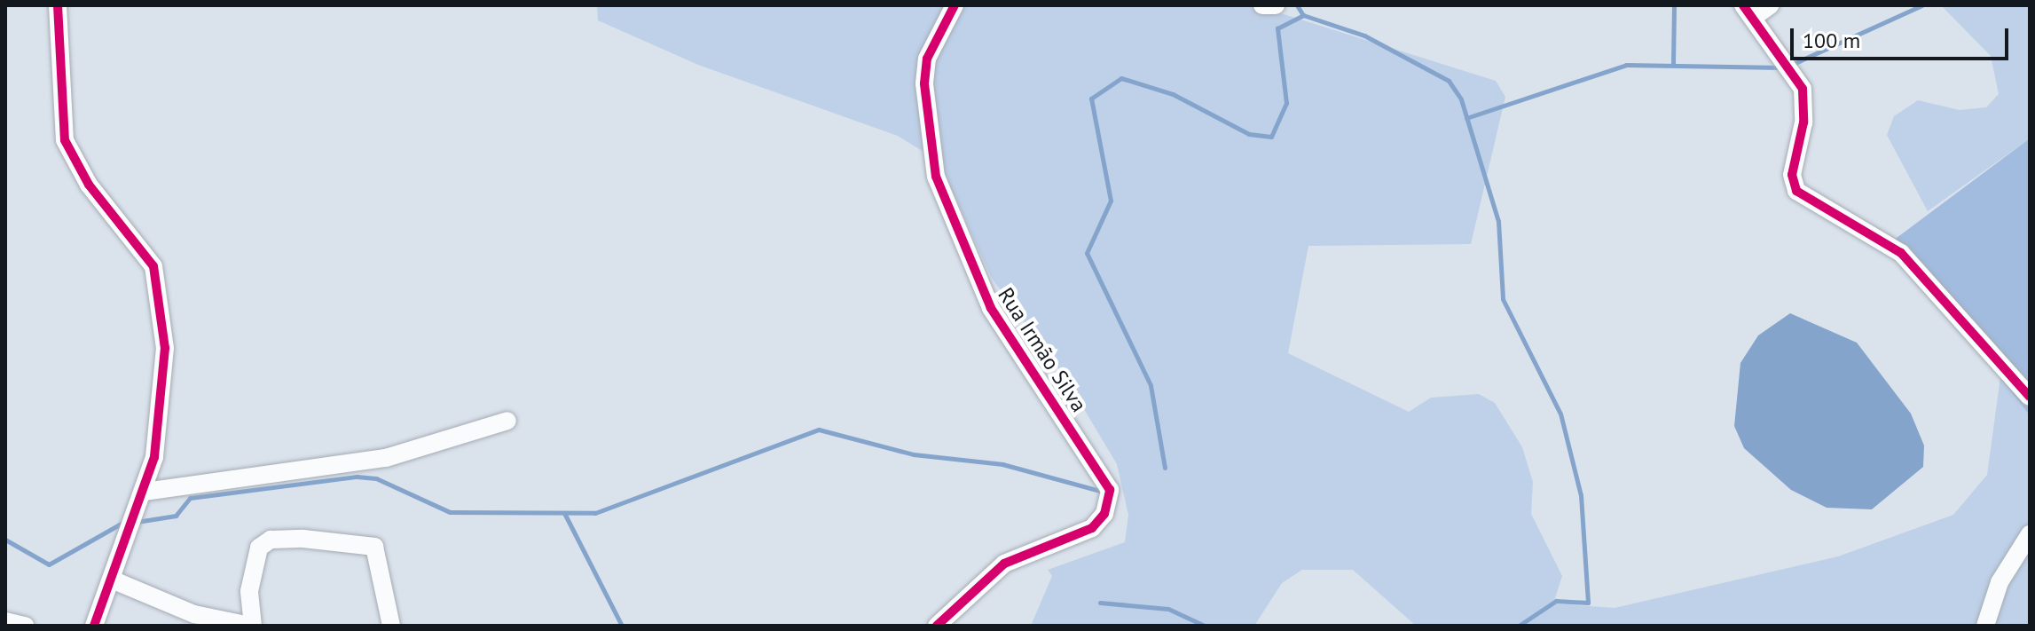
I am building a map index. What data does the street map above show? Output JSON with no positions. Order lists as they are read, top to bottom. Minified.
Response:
{"streets":{"street":["Rua Irmão Silva"]},"scale_bar":"100 m"}
